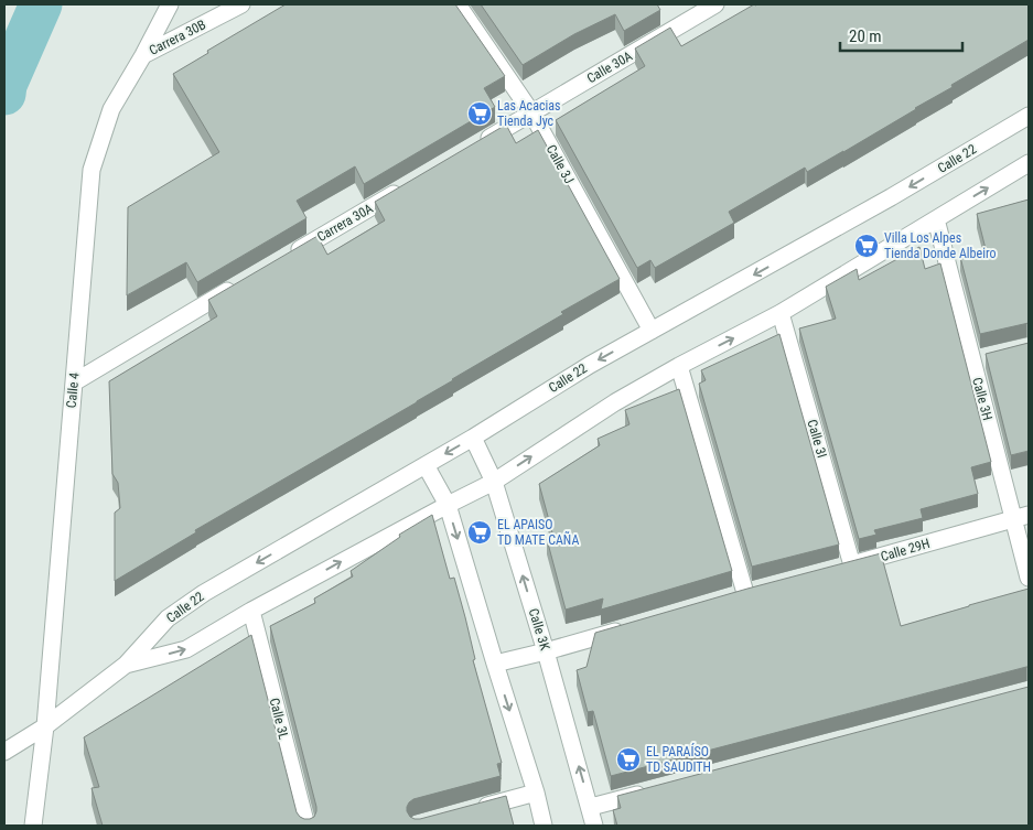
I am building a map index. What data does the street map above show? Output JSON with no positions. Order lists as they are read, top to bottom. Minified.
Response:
{"streets":{"street":["Carrera 30B","Calle 30A","Calle 22","Calle 3J","Carrera 30A","Calle 4","Calle 3H","Calle 3I","Calle 29H","Calle 3K","Calle 3L"]},"crossings":[["Carrera 30B","Calle 4"],["Calle 30A","Calle 3J"],["Calle 22","Calle 3J"],["Calle 22","Calle 4"],["Calle 22","Calle 3H"],["Calle 22","Calle 3I"],["Calle 22","Calle 3K"],["Calle 22","Calle 3L"],["Calle 3H","Calle 29H"],["Calle 3I","Calle 29H"]],"places":{"supermarket":["Las Acacias Tienda Jyc","Villa Los Alpes Tienda Donde Albeiro","EL APAISO TD MATE CAÑA","EL PARAÍSO TD SAUDITH"]},"scale_bar":"20 m"}
